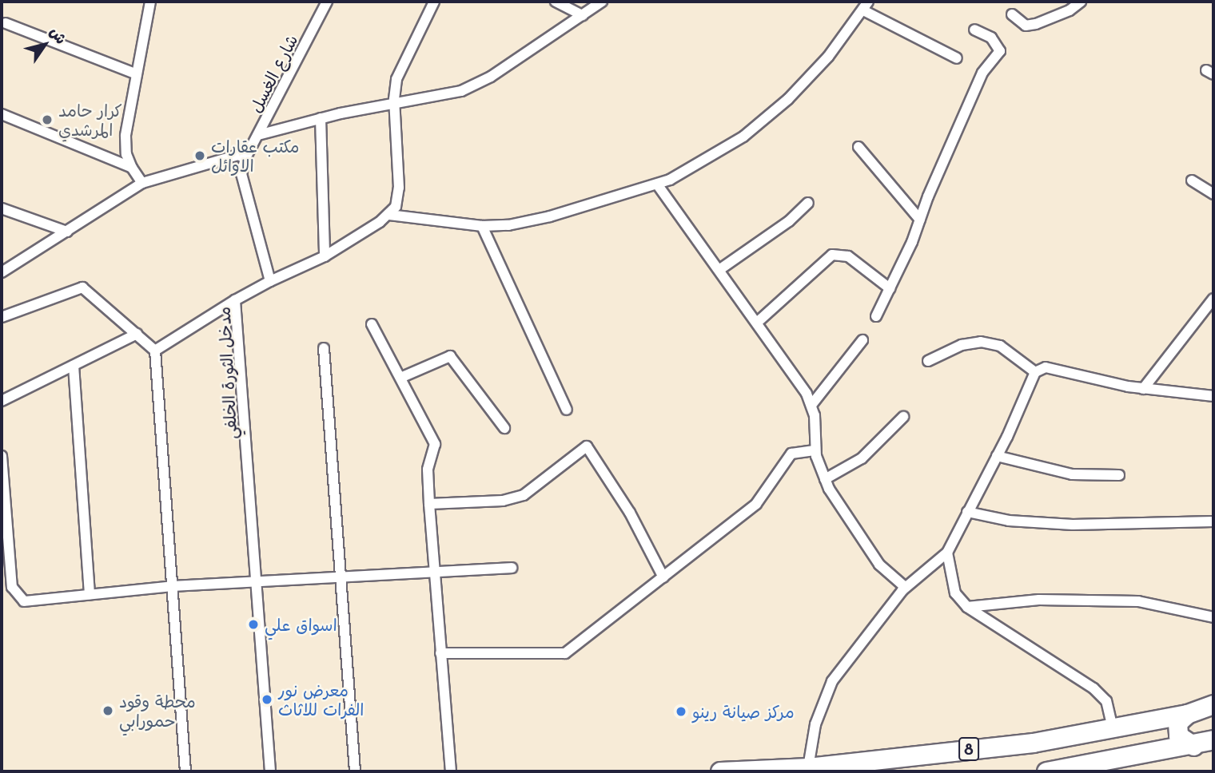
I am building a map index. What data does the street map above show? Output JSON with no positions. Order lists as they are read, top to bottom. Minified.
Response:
{"streets":{"highway":["8"],"street":["شارع الغسل","مدخل الثورة الخلفي"]},"places":["كرار حامد المرشدي","مكتب عقارات الاوائل","اسواق علي","معرض نور الفرات للاثاث","محطة وقود حمورابي","مركز صيانة رينو"],"north":"top right"}
